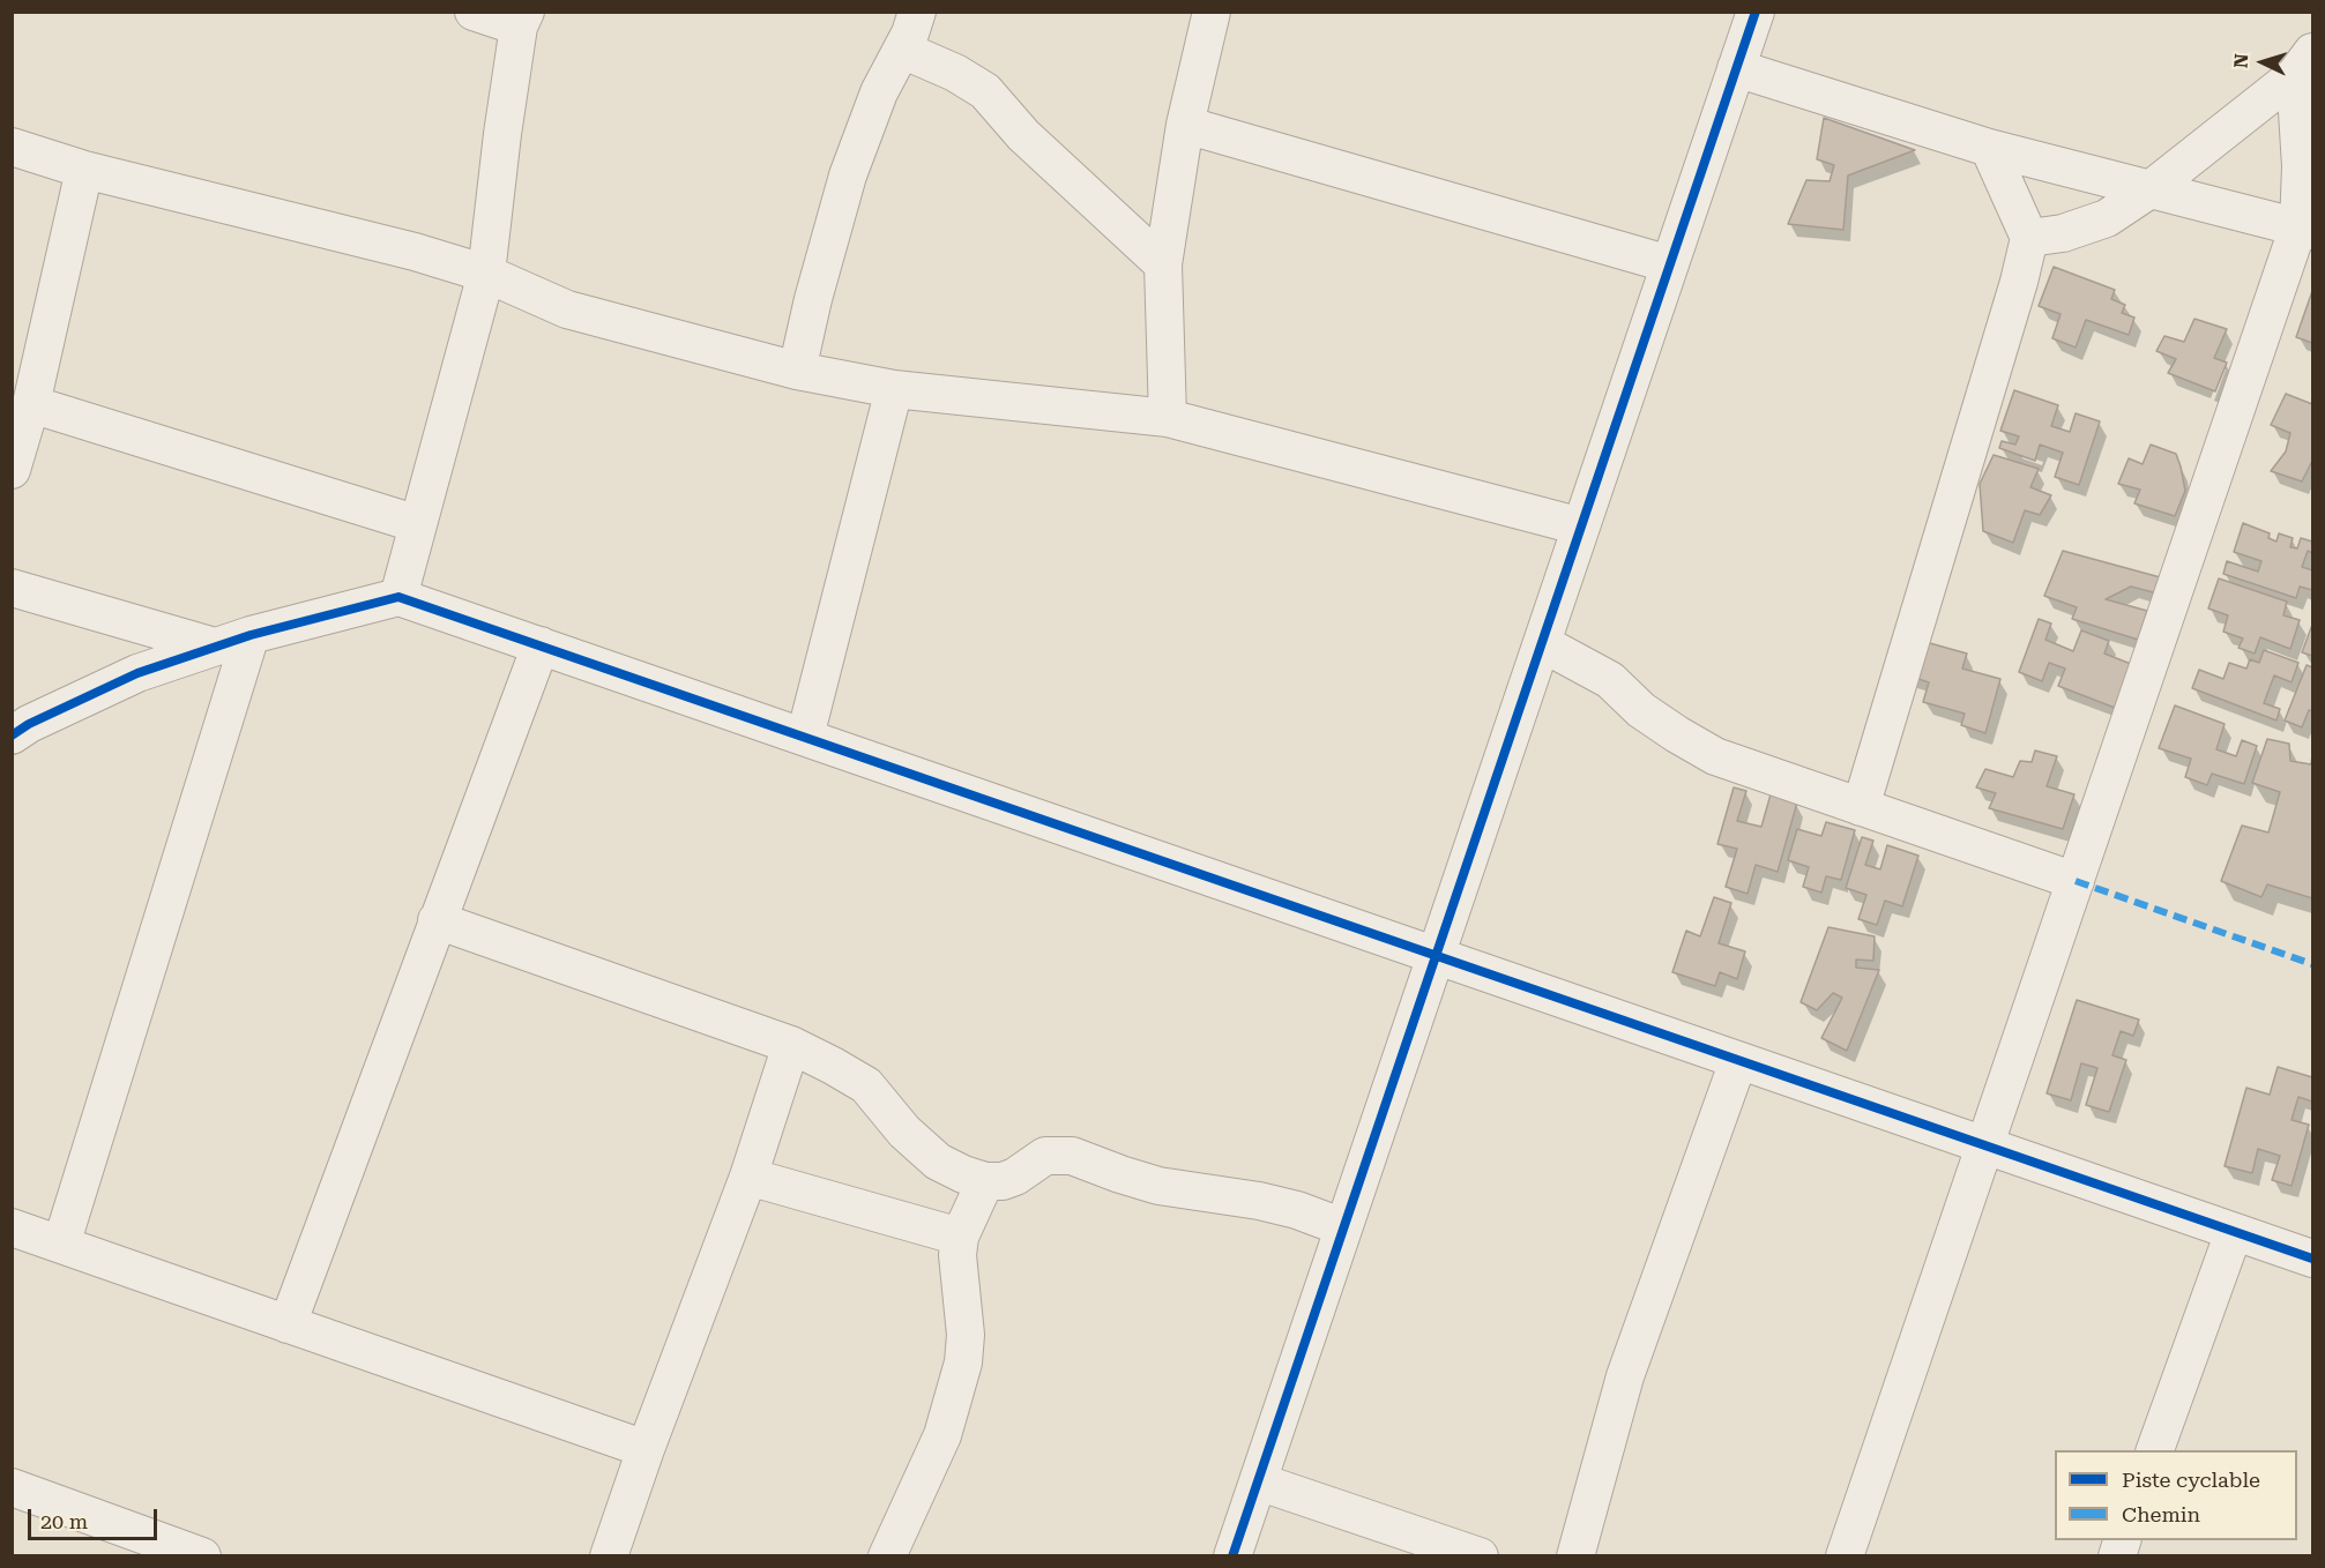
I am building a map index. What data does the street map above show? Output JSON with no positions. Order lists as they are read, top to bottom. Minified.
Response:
{"legend":["Piste cyclable","Chemin"],"scale_bar":"20 m","north":"left"}
